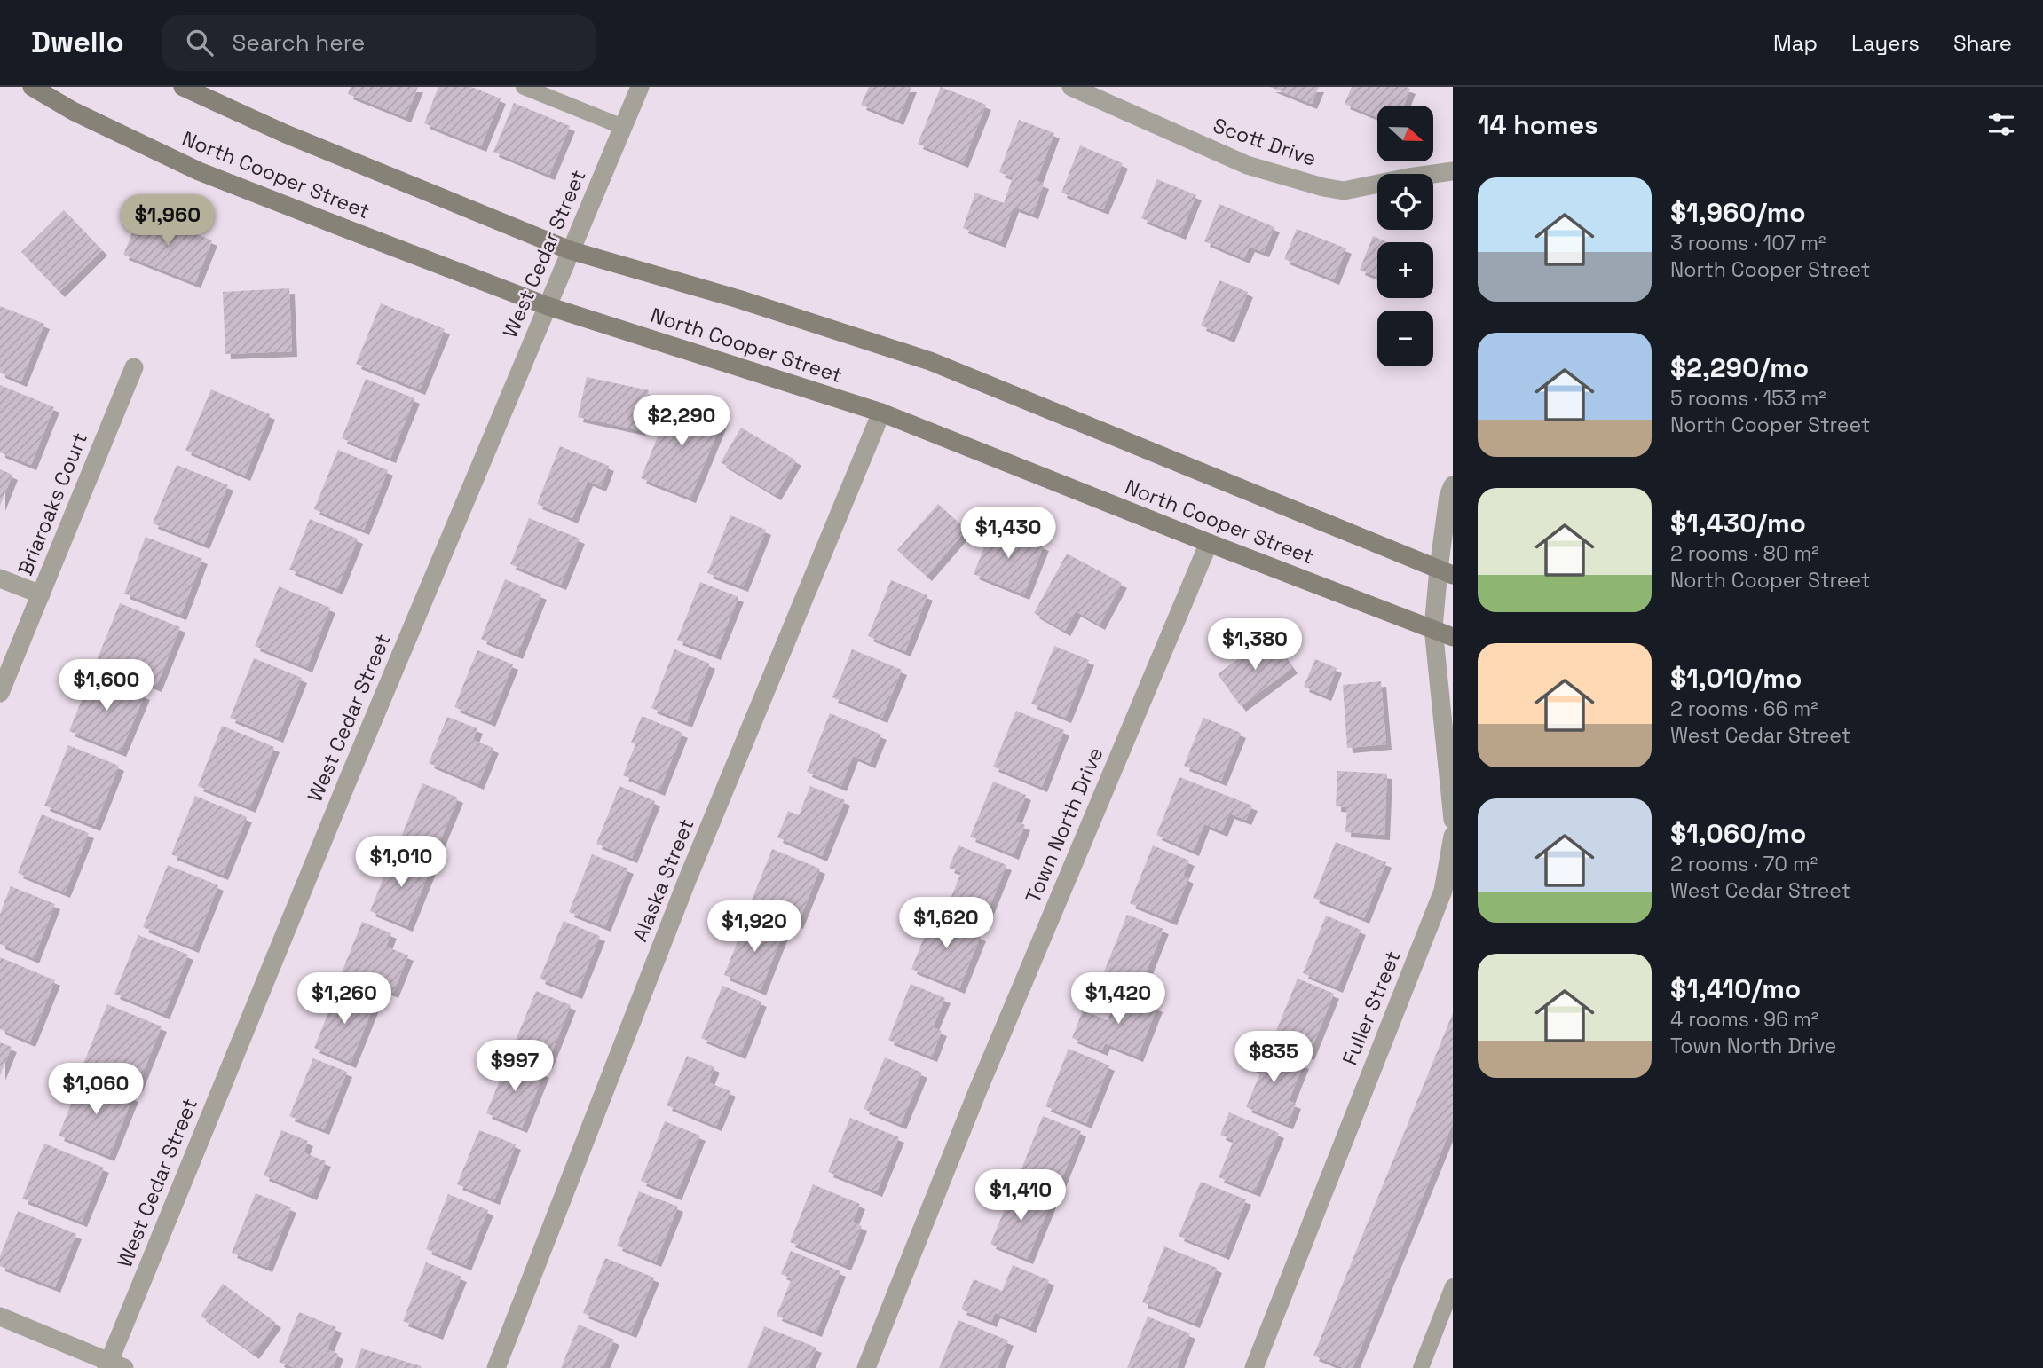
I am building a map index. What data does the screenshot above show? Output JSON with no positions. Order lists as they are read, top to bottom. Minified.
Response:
{"streets":{"main road":["North Cooper Street"],"street":["Scott Drive","West Cedar Street","Briaroaks Court","Town North Drive","Alaska Street","Fuller Street"]},"crossings":[["North Cooper Street","West Cedar Street"],["North Cooper Street","Town North Drive"],["North Cooper Street","Alaska Street"]],"north":"right","page":{"header":"Dwello","search":"Search here","nav":["Map","Layers","Share"],"heading":"14 homes","map_buttons":["+","−"],"list":[{"name":"$1,960/mo","note":"3 rooms · 107 m² · North Cooper Street"},{"name":"$2,290/mo","note":"5 rooms · 153 m² · North Cooper Street"},{"name":"$1,430/mo","note":"2 rooms · 80 m² · North Cooper Street"},{"name":"$1,010/mo","note":"2 rooms · 66 m² · West Cedar Street"},{"name":"$1,060/mo","note":"2 rooms · 70 m² · West Cedar Street"},{"name":"$1,410/mo","note":"4 rooms · 96 m² · Town North Drive"}],"price":["$1,960","$2,290","$1,430","$1,380","$1,600","$1,010","$1,620","$1,920","$1,260","$1,420","$835","$997","$1,060","$1,410"]}}
